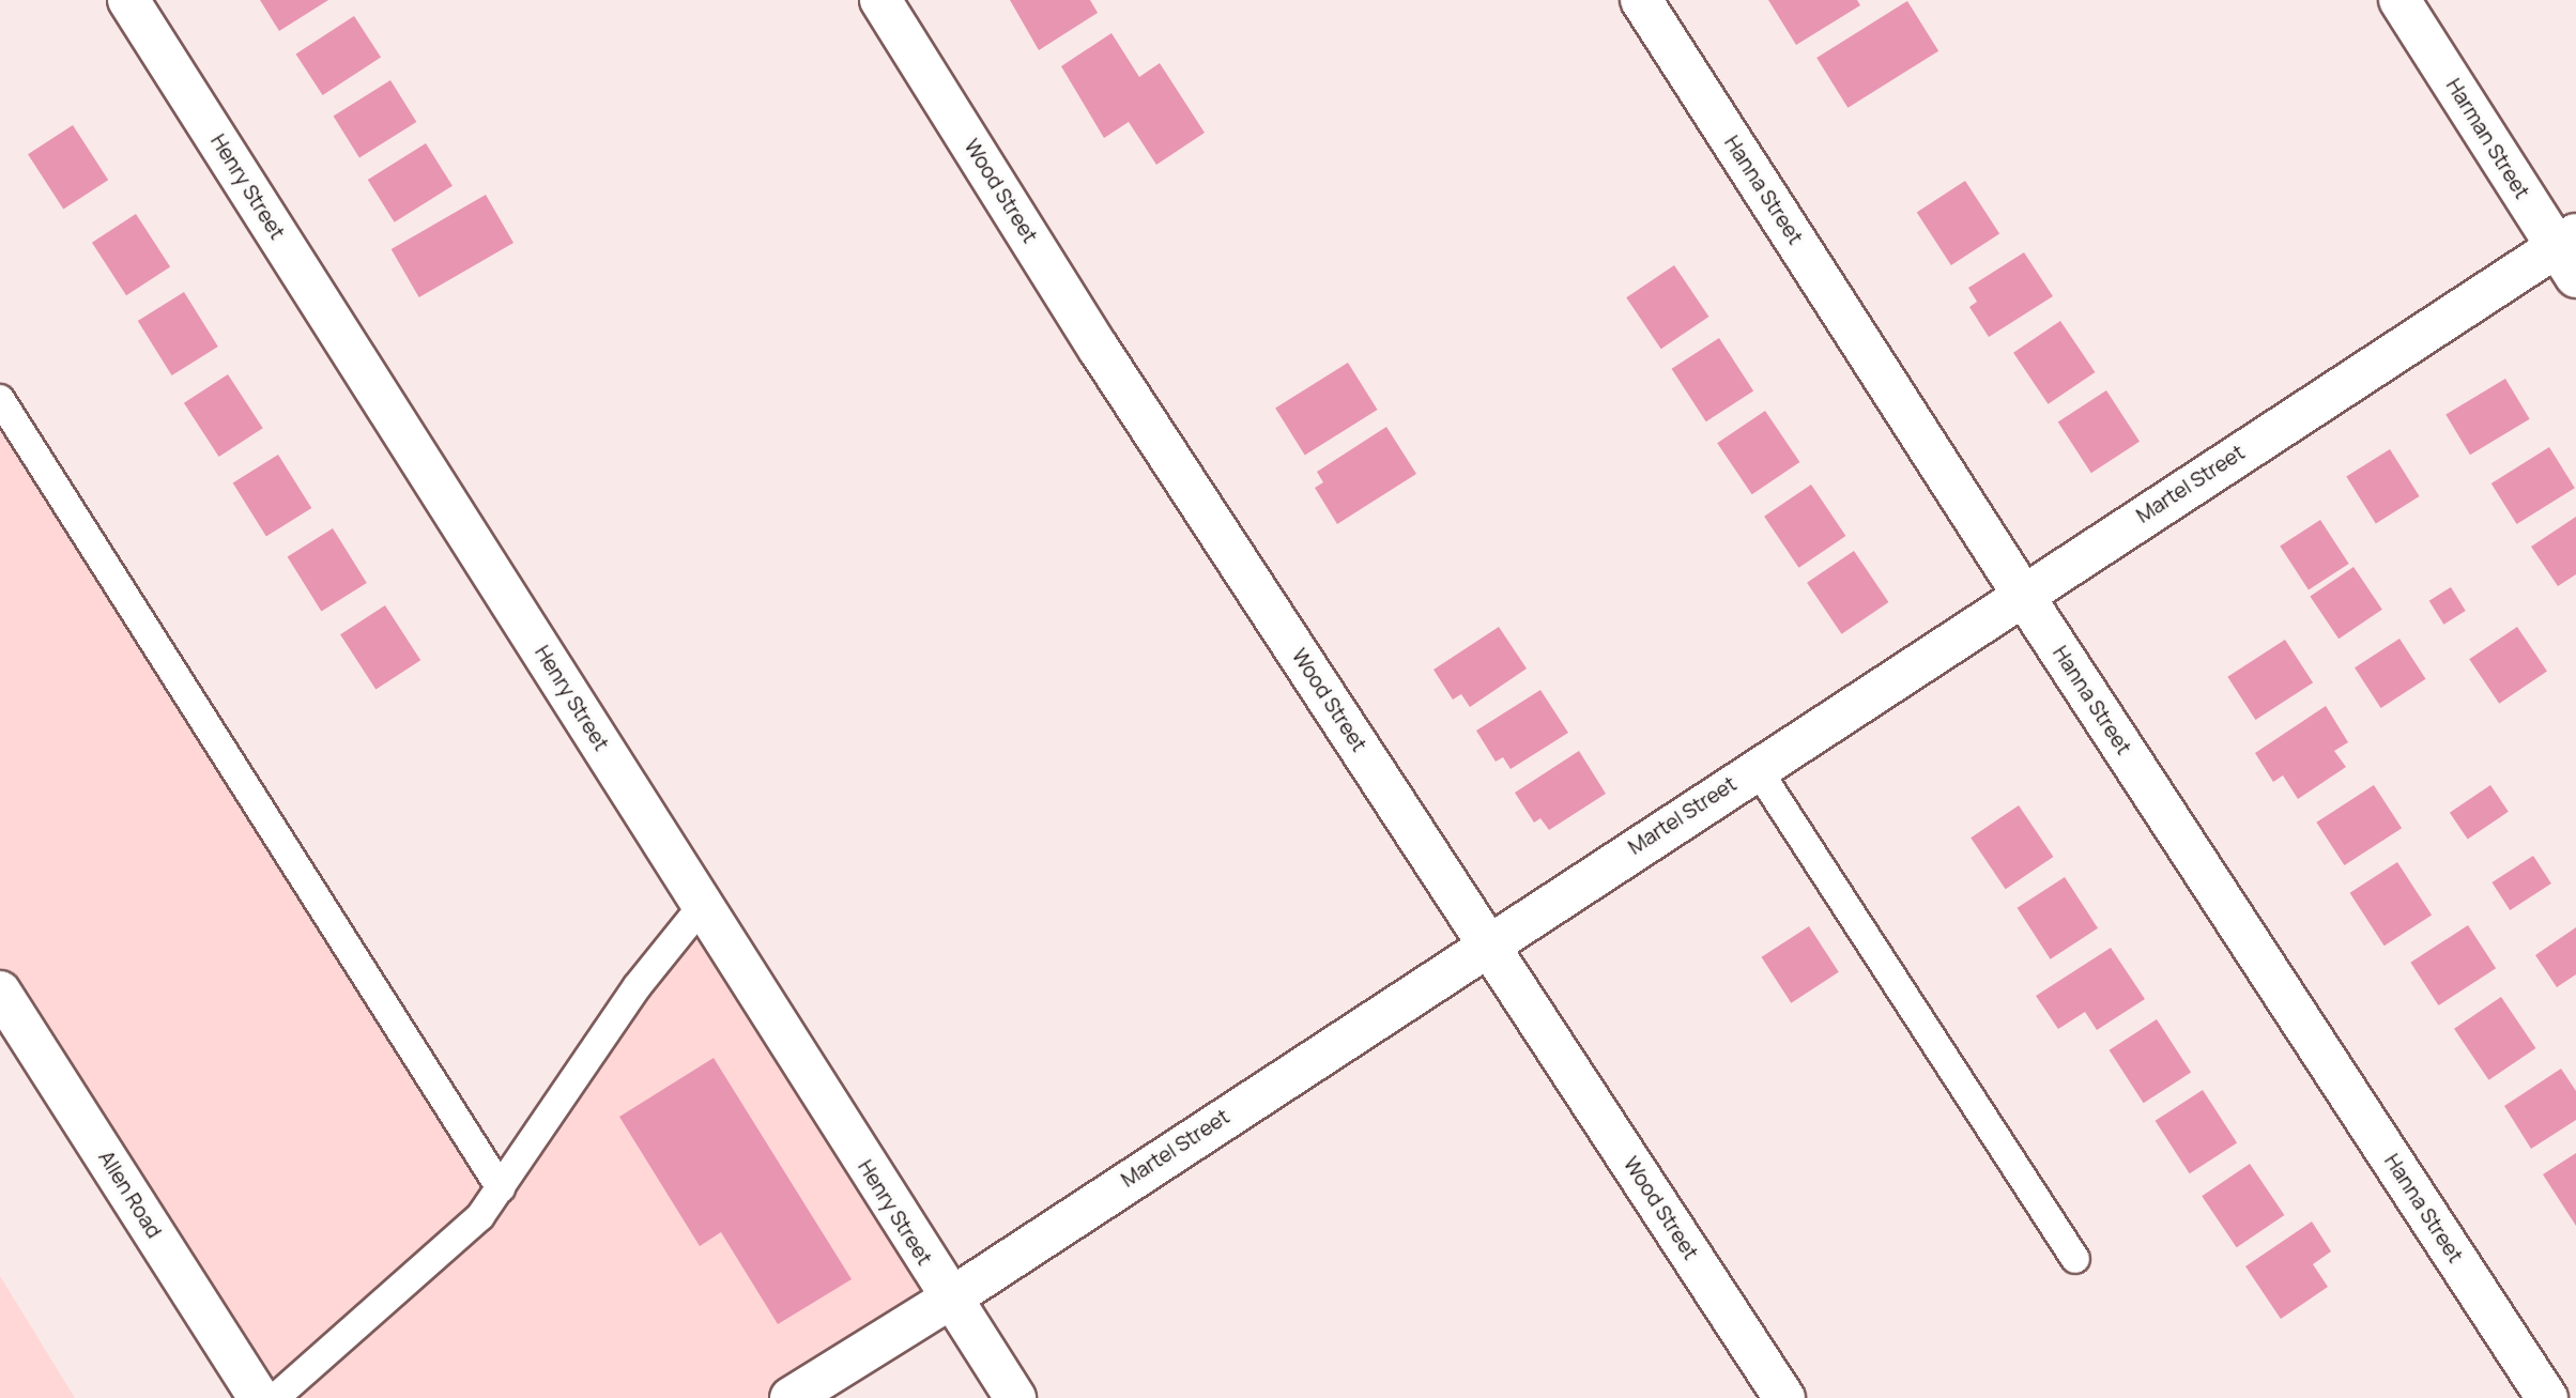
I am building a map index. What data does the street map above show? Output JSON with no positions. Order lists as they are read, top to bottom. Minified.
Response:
{"streets":{"street":["Harman Street","Henry Street","Hanna Street","Wood Street","Martel Street","Allen Road"]},"crossings":[["Harman Street","Martel Street"],["Henry Street","Martel Street"],["Hanna Street","Martel Street"],["Wood Street","Martel Street"]]}
